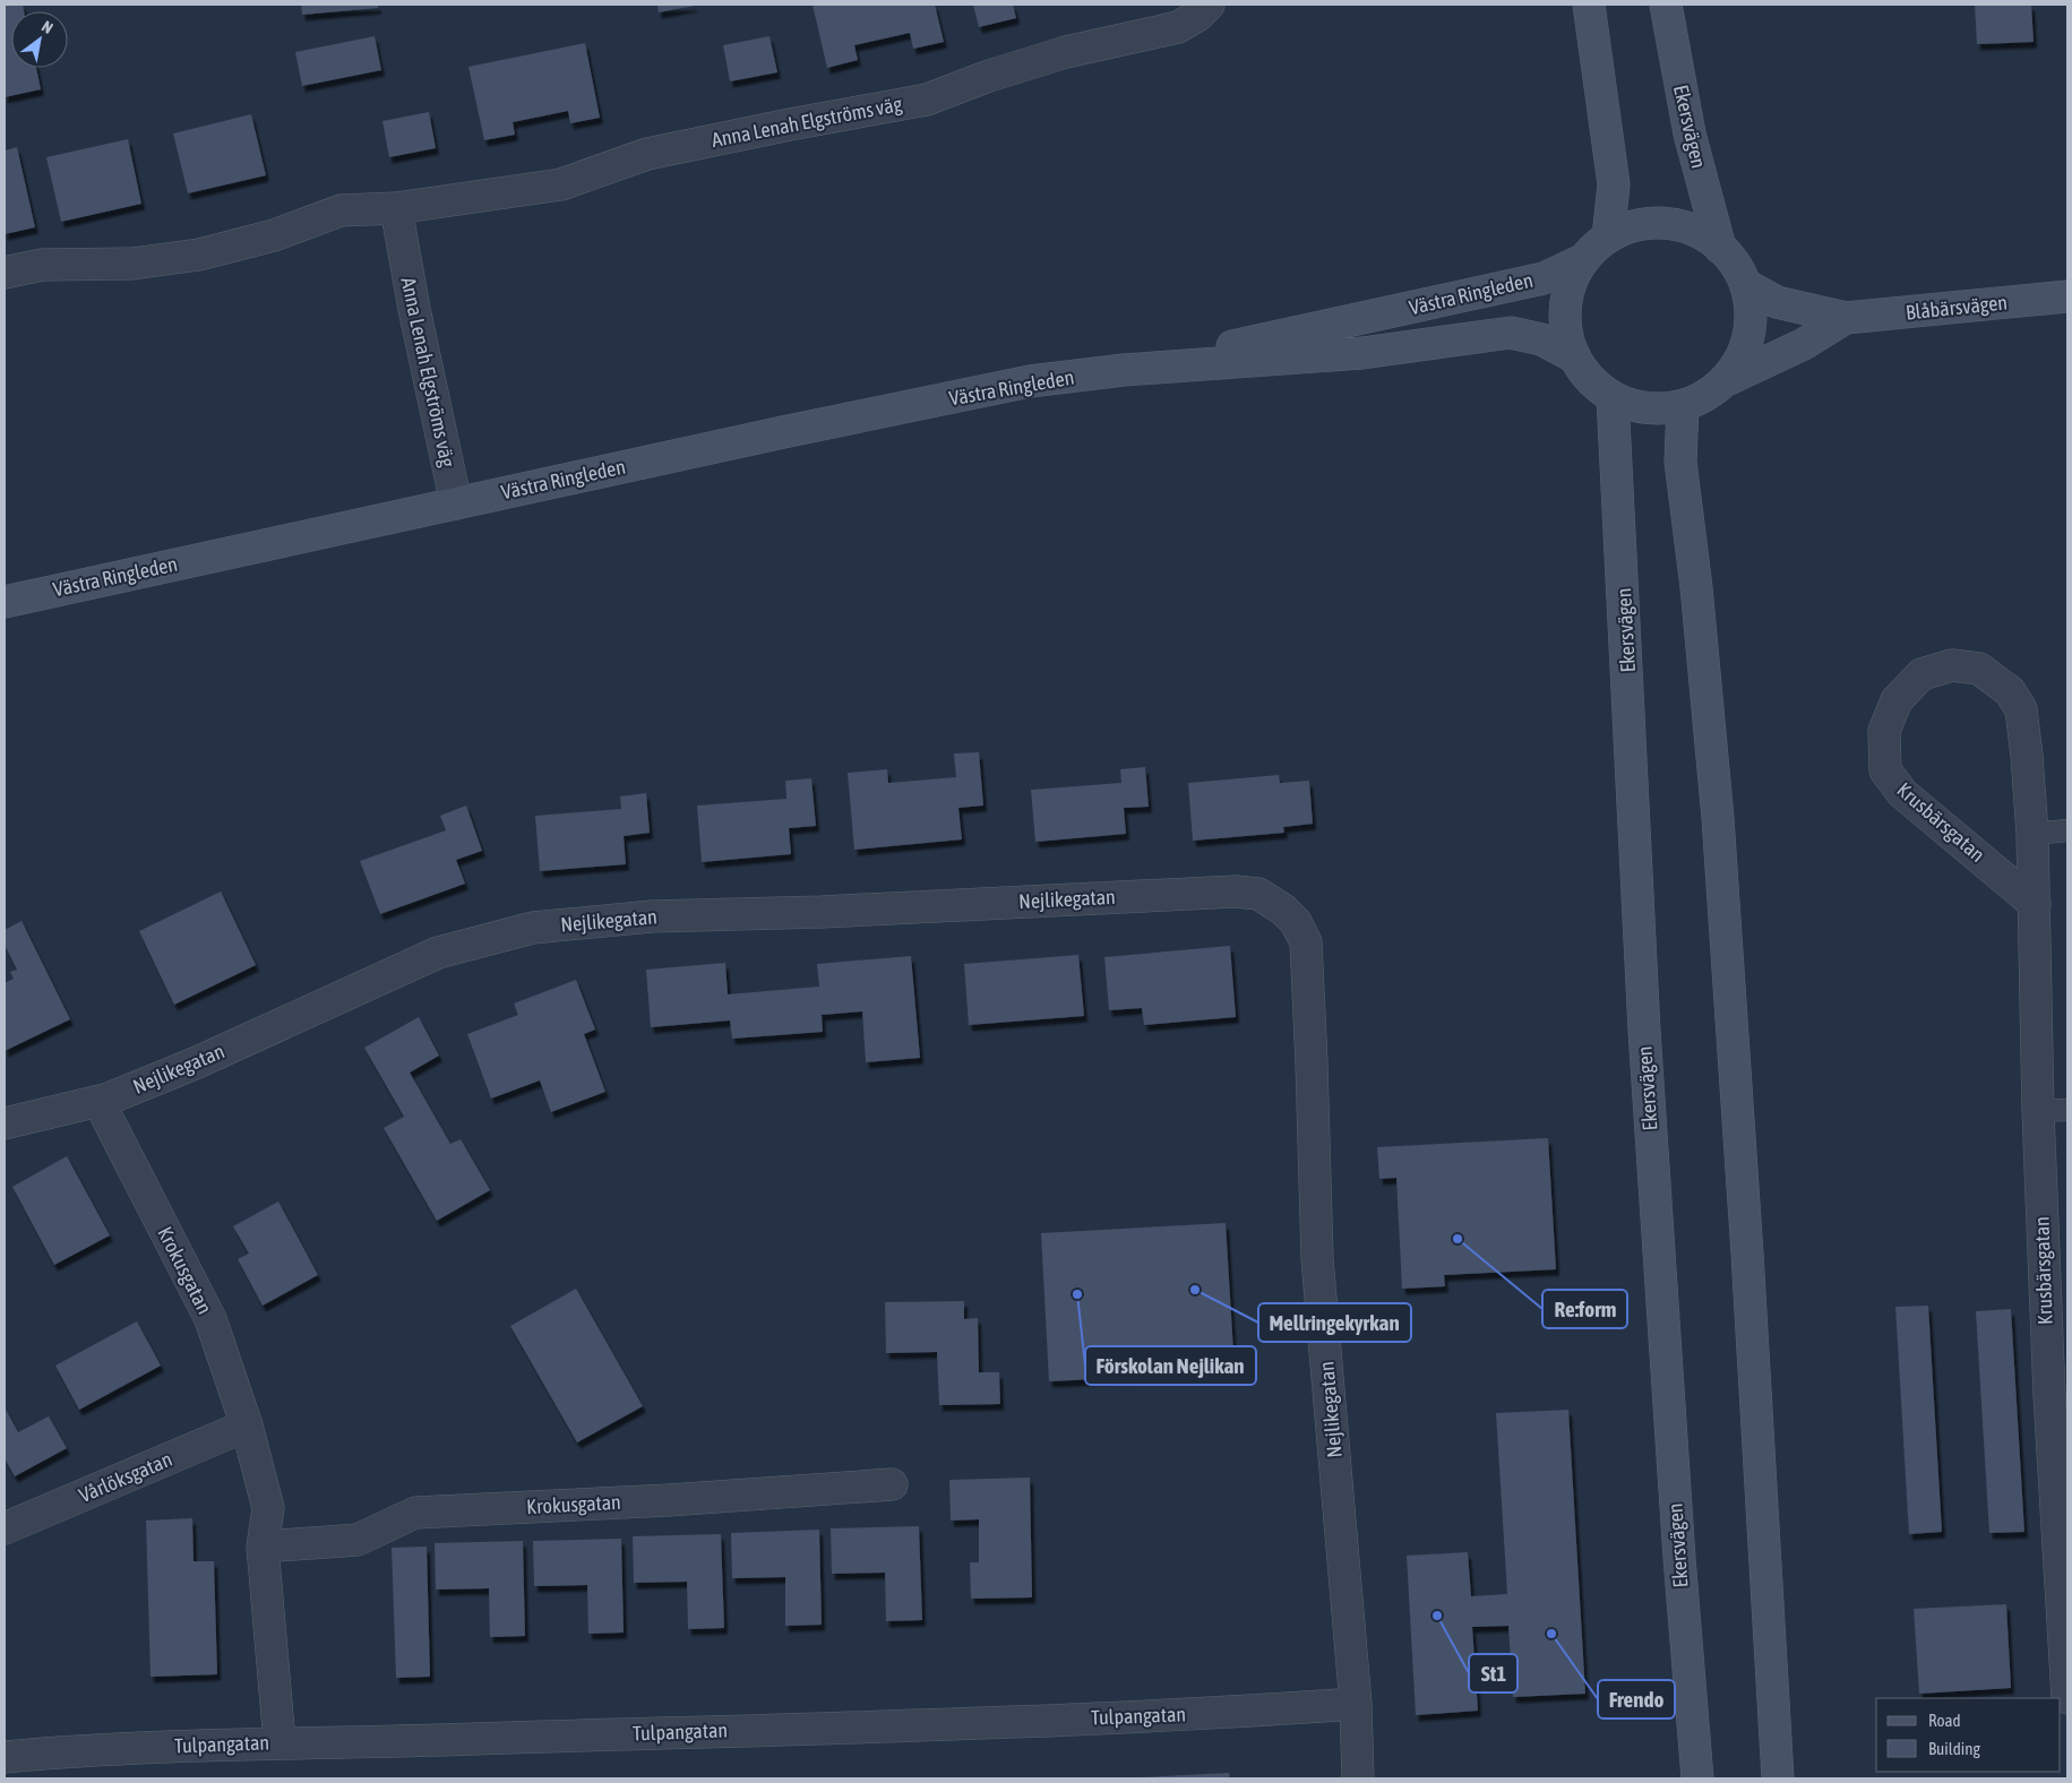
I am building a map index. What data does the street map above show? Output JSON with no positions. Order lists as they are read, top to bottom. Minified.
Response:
{"streets":{"main road":["Ekersvägen","Västra Ringleden","Blåbärsvägen"],"street":["Anna Lenah Elgströms väg","Krusbärsgatan","Nejlikegatan","Krokusgatan","Vårlöksgatan","Tulpangatan"]},"crossings":[["Anna Lenah Elgströms väg","Västra Ringleden"],["Ekersvägen","Västra Ringleden"],["Ekersvägen","Blåbärsvägen"],["Västra Ringleden","Blåbärsvägen"],["Nejlikegatan","Krokusgatan"],["Nejlikegatan","Tulpangatan"],["Krokusgatan","Vårlöksgatan"],["Krokusgatan","Tulpangatan"]],"places":["Re:form","Mellringekyrkan","Förskolan Nejlikan","St1","Frendo"],"legend":["Road","Building"],"north":"top right"}
